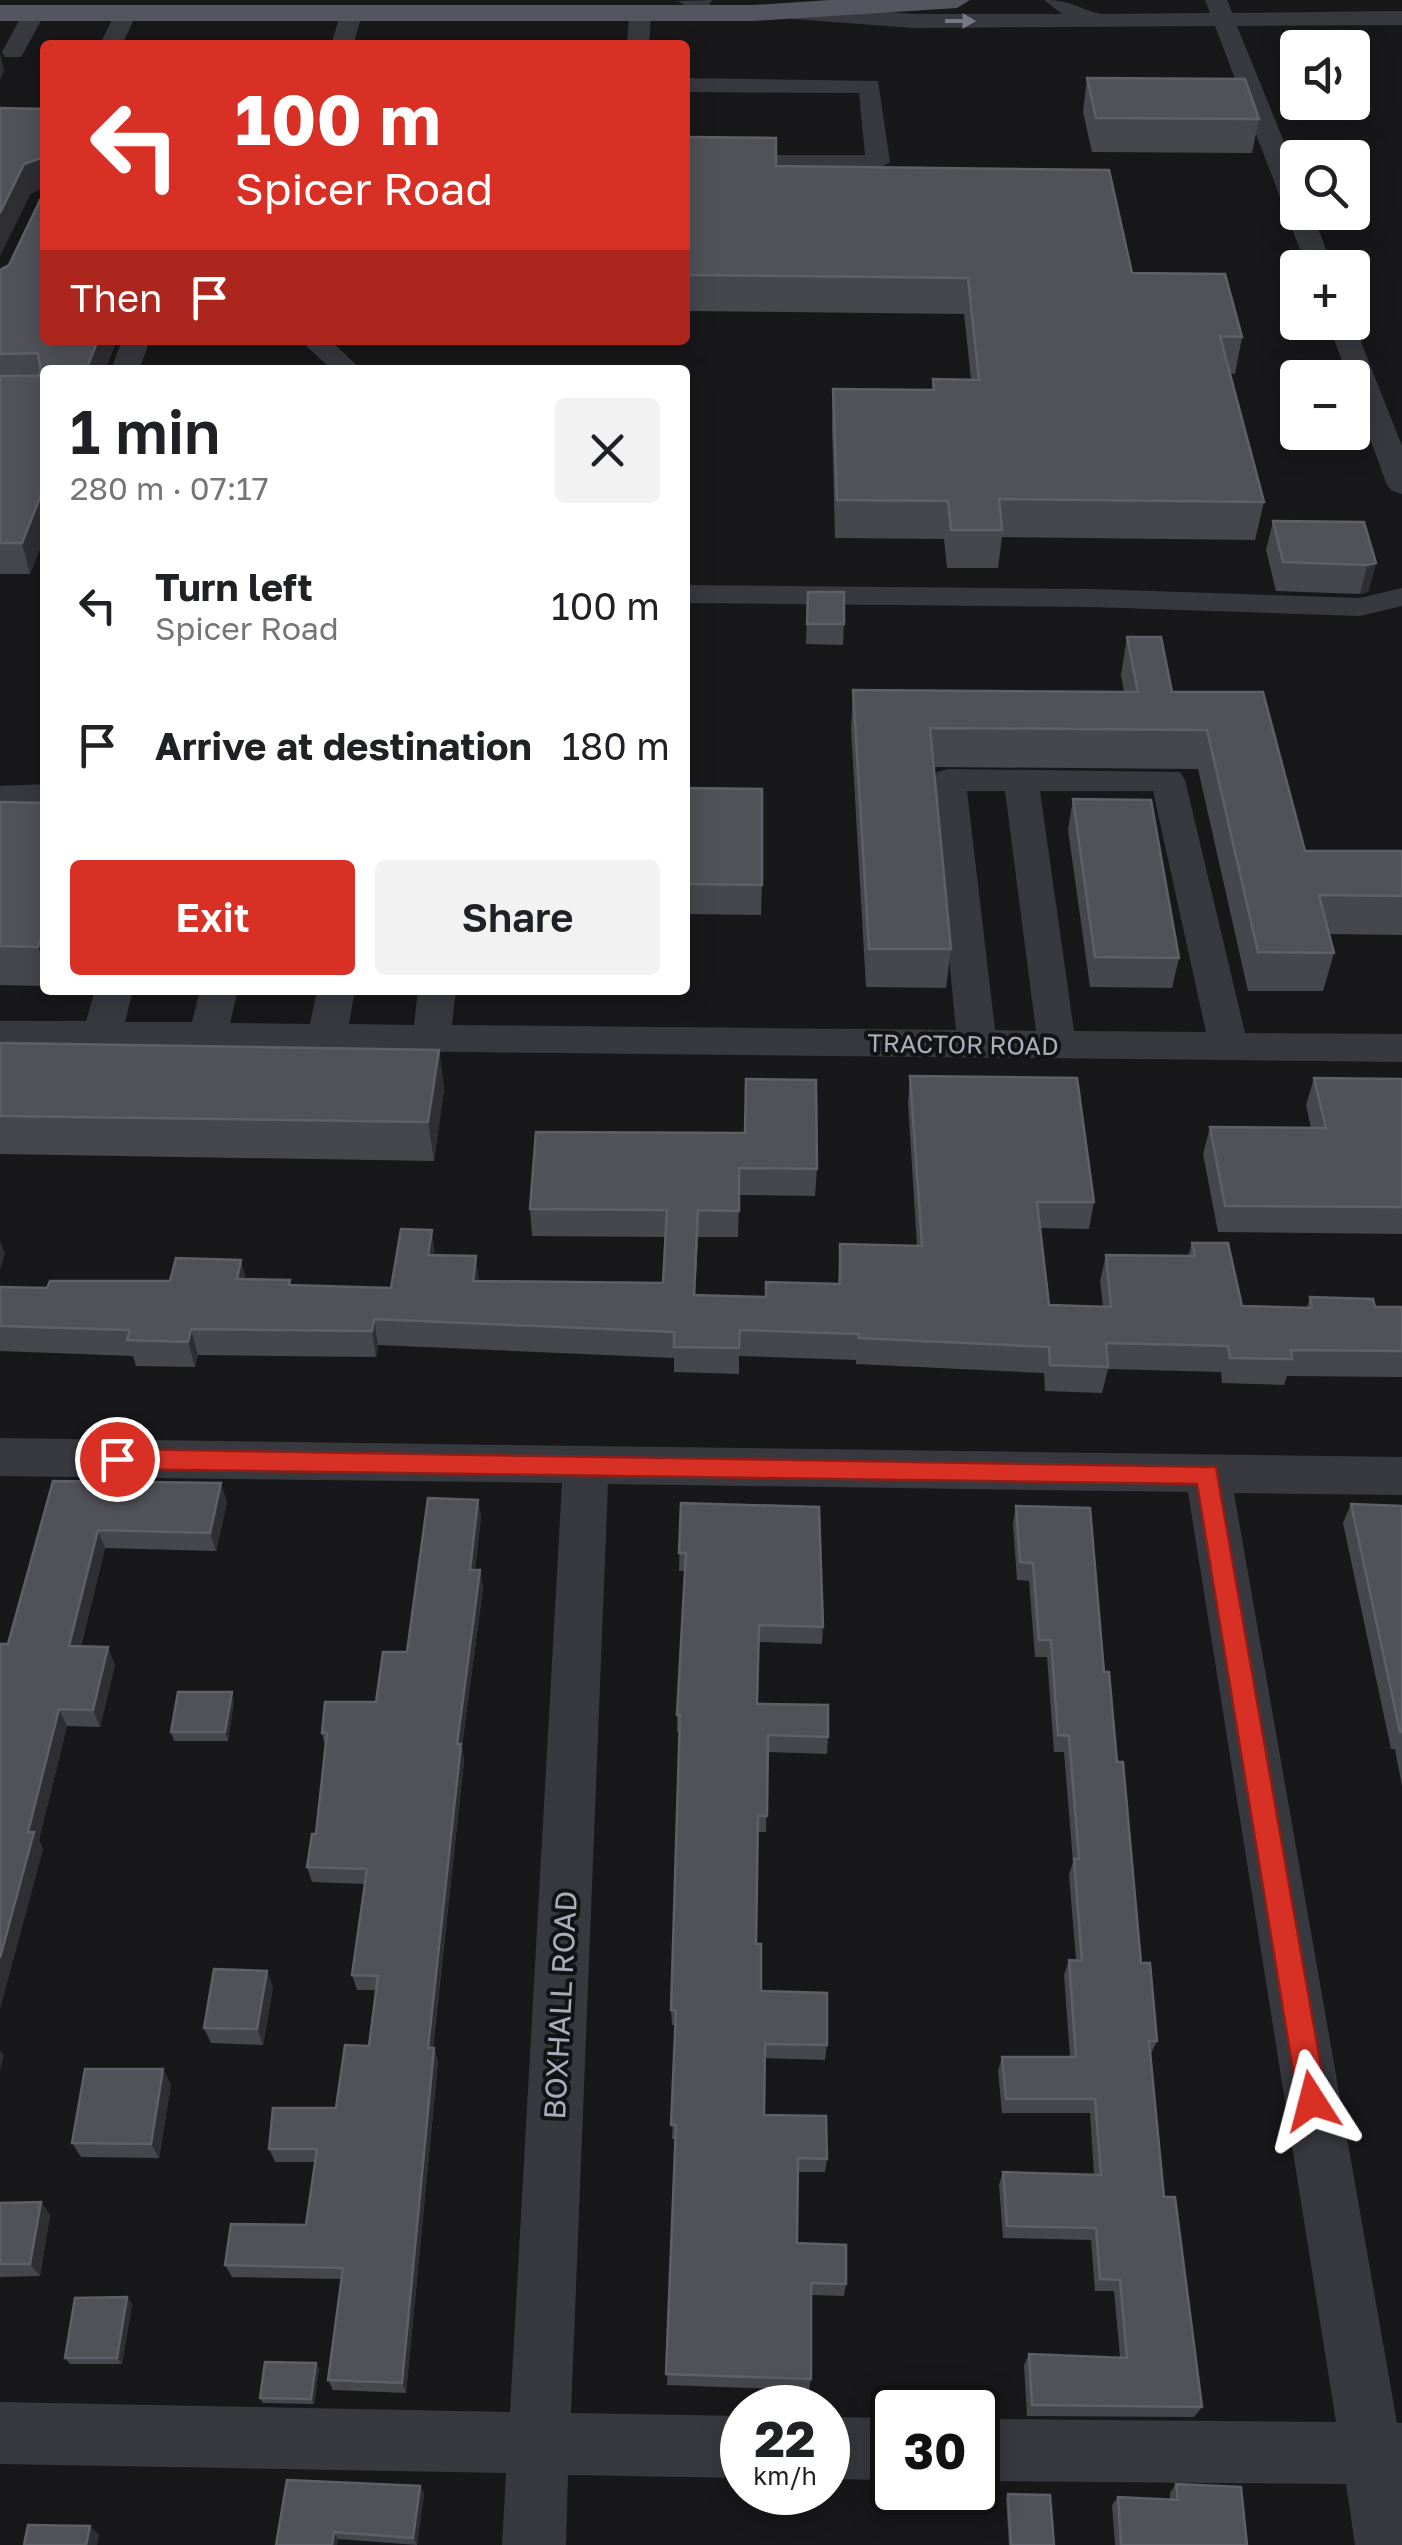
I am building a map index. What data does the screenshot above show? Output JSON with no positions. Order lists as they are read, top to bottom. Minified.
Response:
{"streets":{"street":["TRACTOR ROAD","BOXHALL ROAD"]},"page":{"map_buttons":["+","−"],"turn":["100 m","Spicer Road"],"then":"Then","heading":["1 min","280 m · 07:17"],"list":[{"name":"Turn left","note":"Spicer Road","value":"100 m"},{"name":"Arrive at destination","value":"180 m"}],"buttons":["Exit","Share"],"speed":"22 km/h","limit":"30"}}
